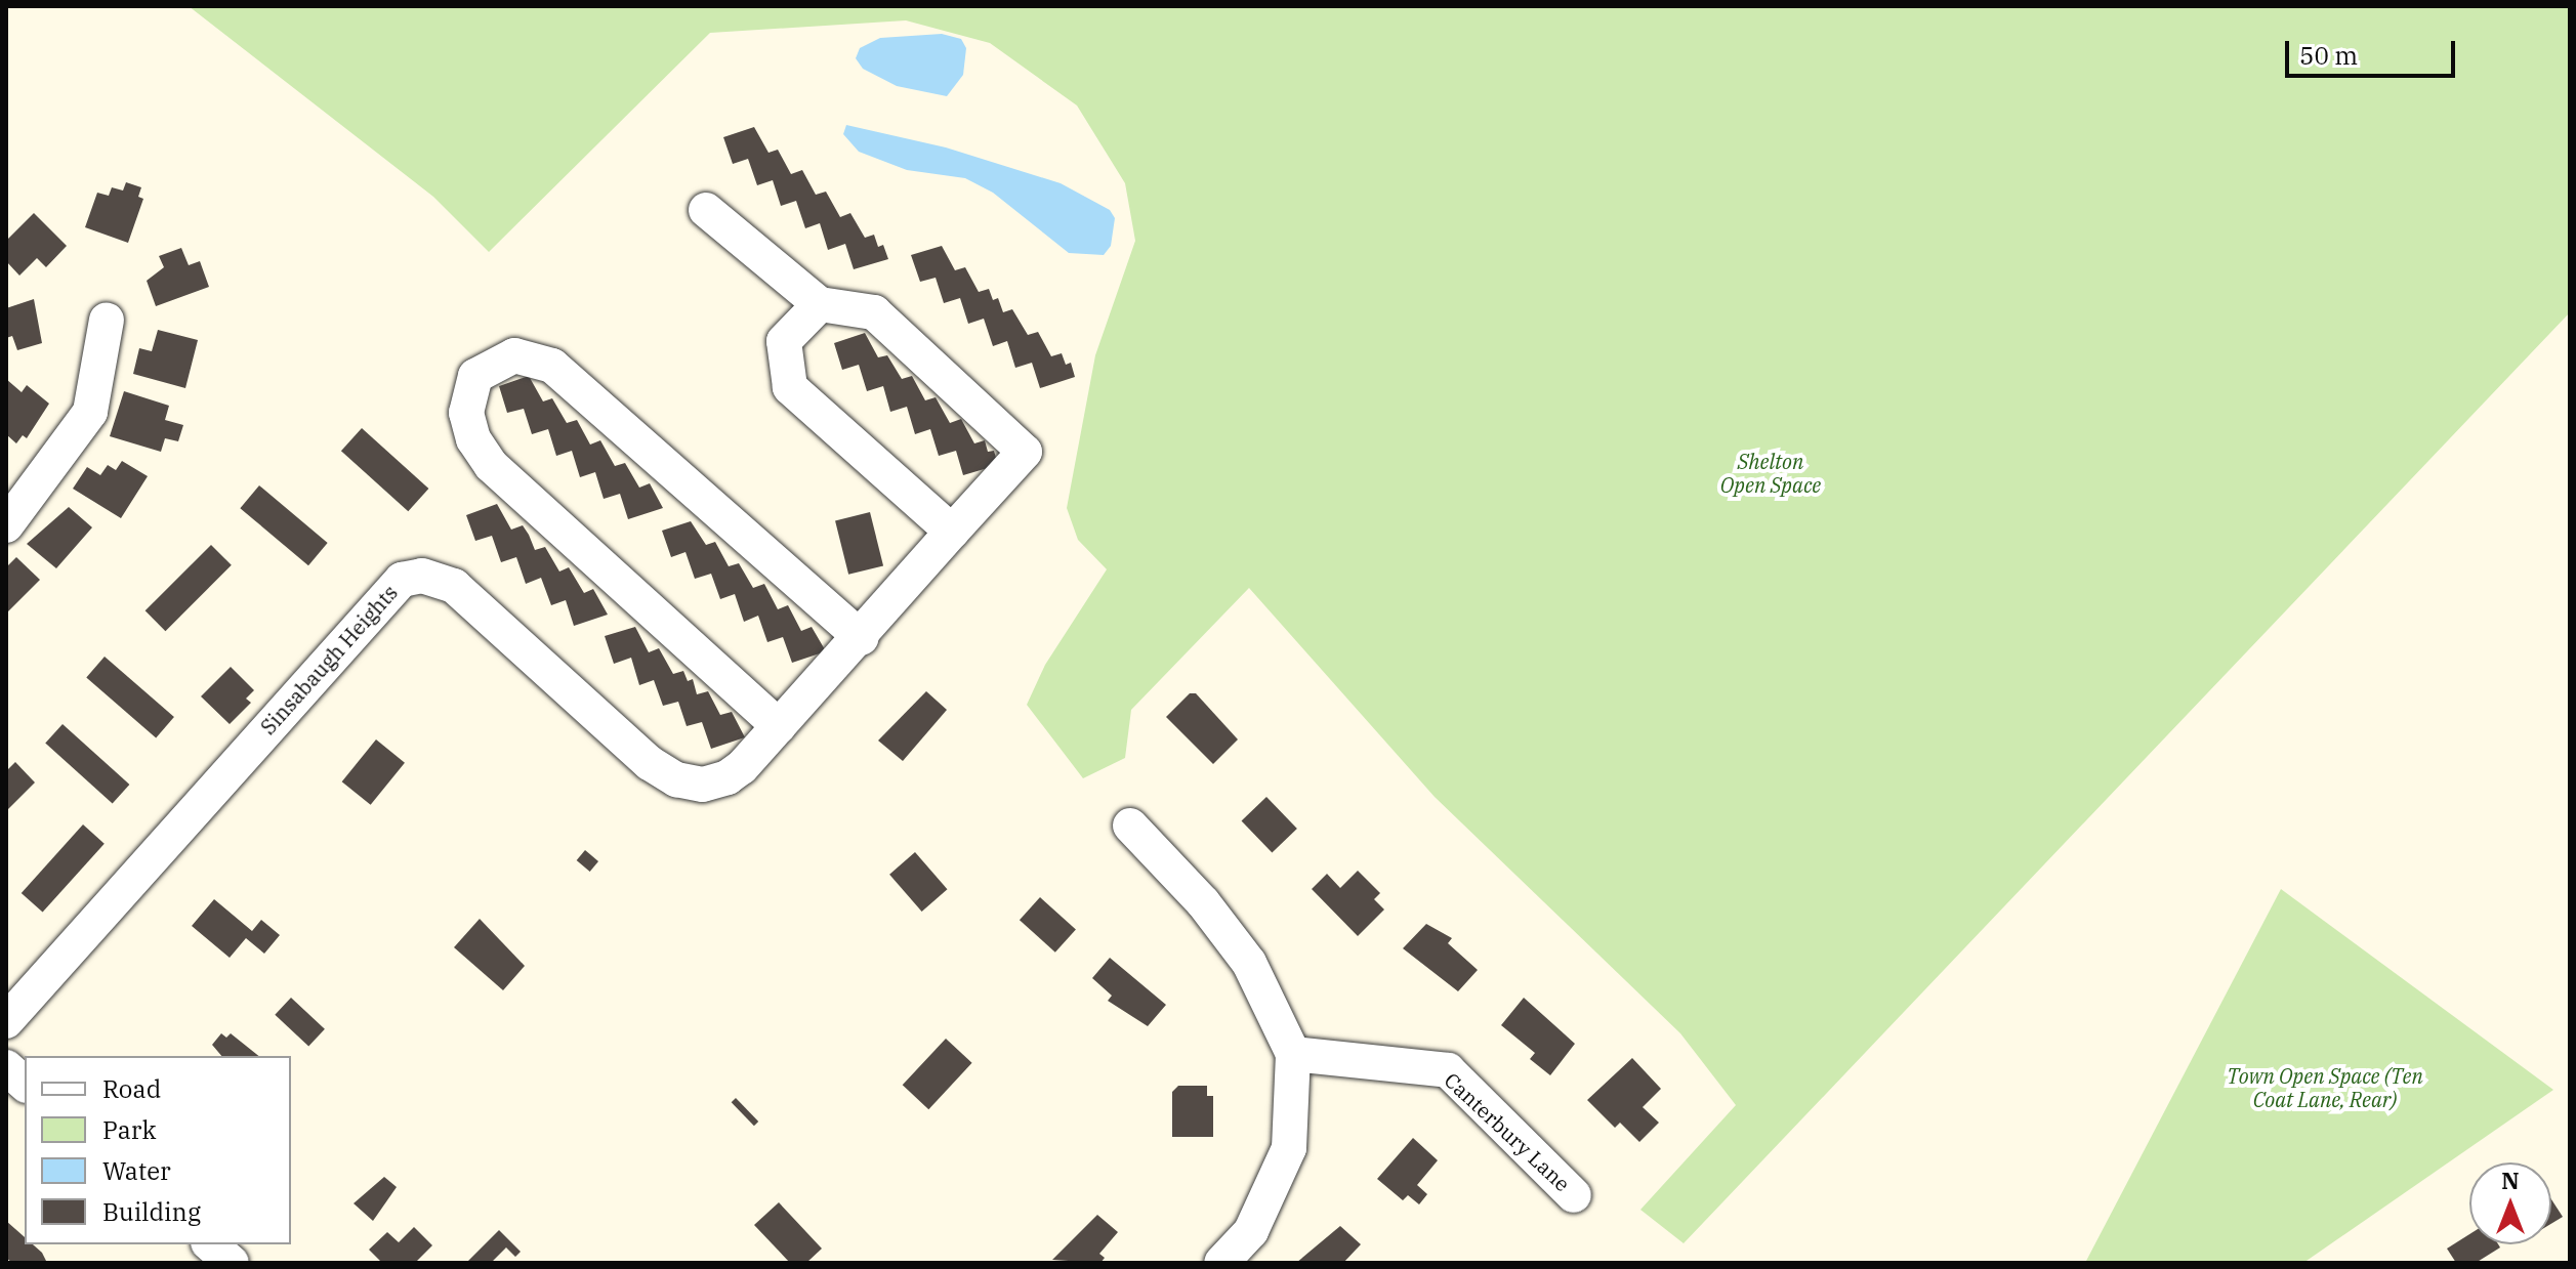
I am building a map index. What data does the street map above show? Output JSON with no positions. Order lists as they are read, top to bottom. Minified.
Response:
{"streets":{"street":["Sinsabaugh Heights","Canterbury Lane"]},"parks":["Shelton Open Space","Town Open Space (Ten Coat Lane, Rear)"],"legend":["Road","Park","Water","Building"],"scale_bar":"50 m","north":"top"}
